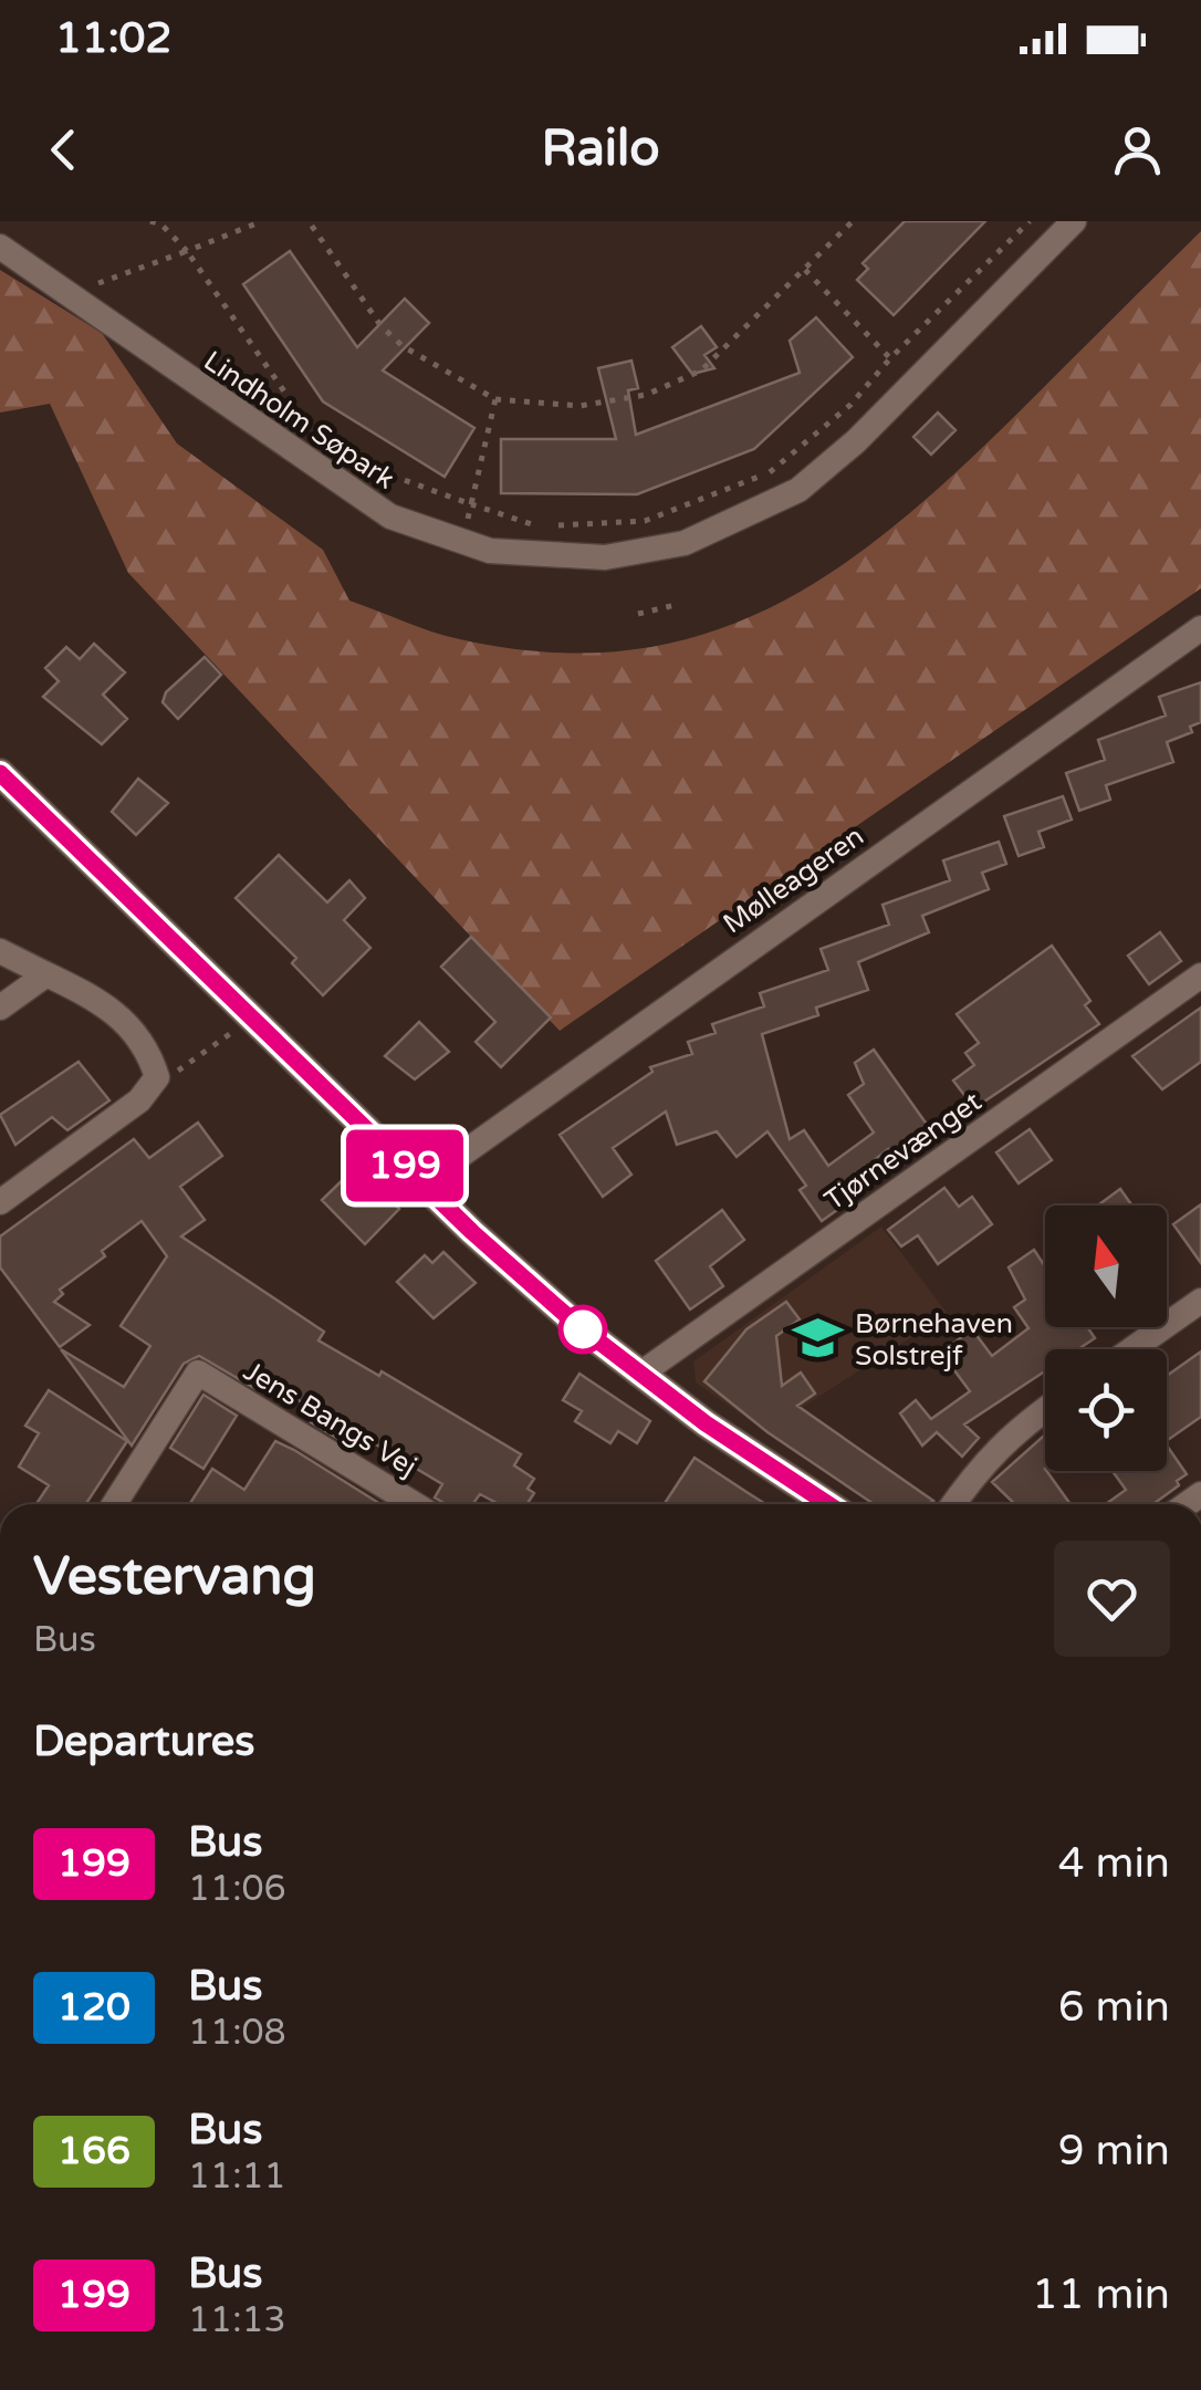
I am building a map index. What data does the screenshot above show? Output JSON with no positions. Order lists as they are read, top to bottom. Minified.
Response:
{"streets":{"street":["Lindholm Søpark","Mølleageren","Tjørnevænget","Jens Bangs Vej"]},"places":{"school or university":["Børnehaven Solstrejf"]},"lines":["bus line 199"],"north":"top","page":{"status":"11:02","header":"Railo","on_map":"199","heading":[["Vestervang","Bus"],"Departures"],"list":[{"mark":"199","name":"Bus","note":"11:06","value":"4 min"},{"mark":"120","name":"Bus","note":"11:08","value":"6 min"},{"mark":"166","name":"Bus","note":"11:11","value":"9 min"},{"mark":"199","name":"Bus","note":"11:13","value":"11 min"}]}}
